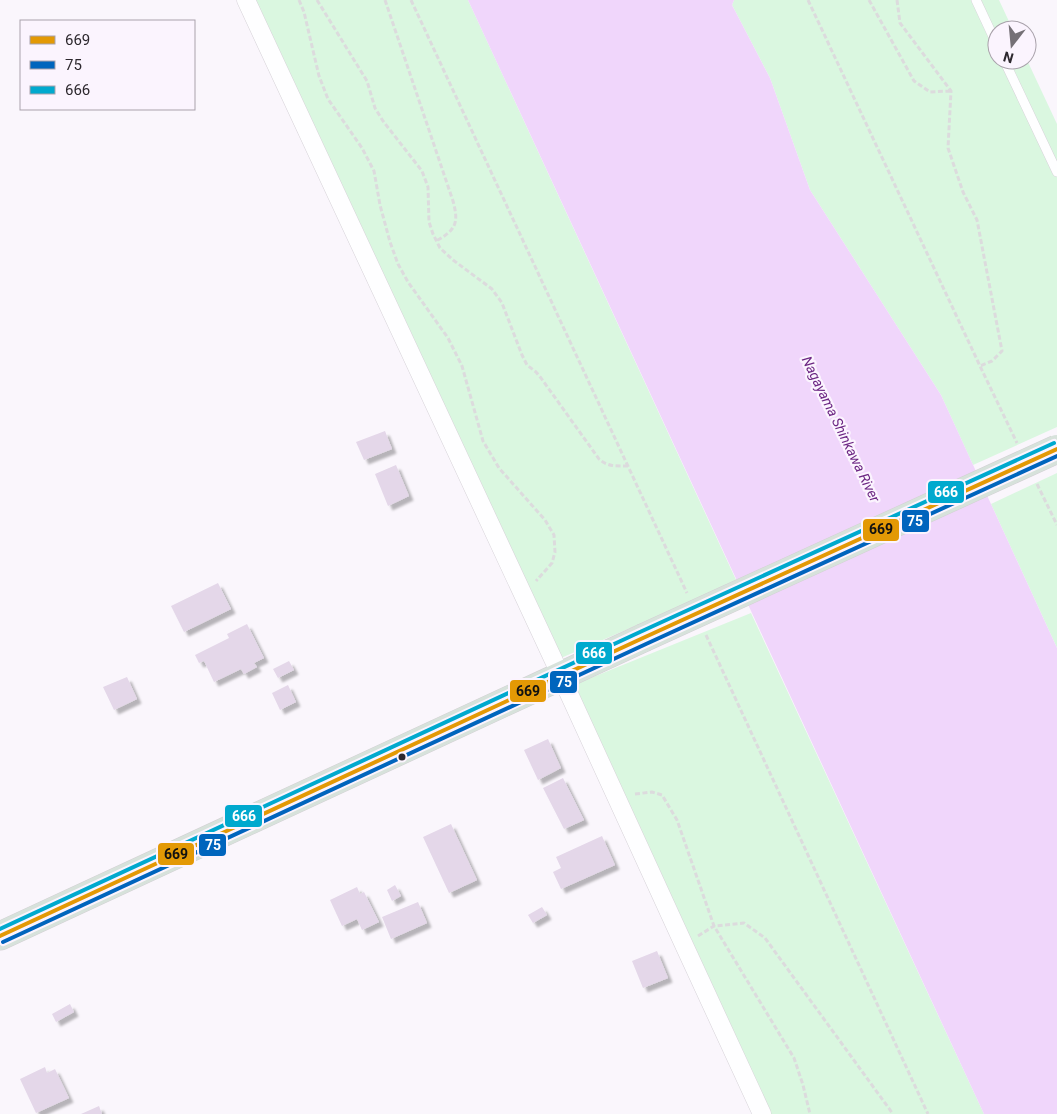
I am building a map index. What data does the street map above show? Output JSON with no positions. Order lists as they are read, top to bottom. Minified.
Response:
{"water":["Nagayama Shinkawa River"],"lines":["transit line 666","transit line 669","transit line 75"],"legend":["669","75","666"],"north":"bottom"}
